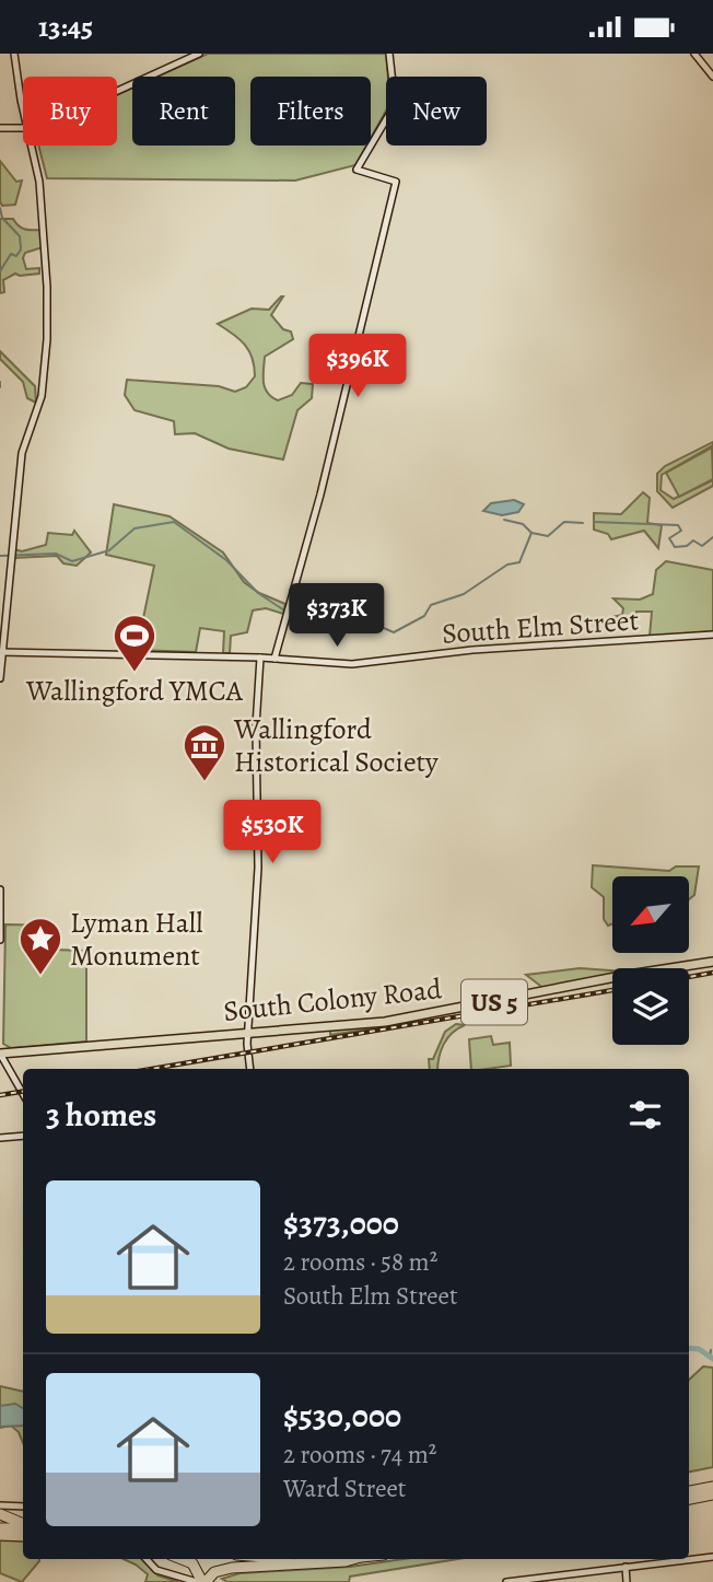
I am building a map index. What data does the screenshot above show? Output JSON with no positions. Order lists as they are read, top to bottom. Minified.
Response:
{"streets":{"main road":["South Elm Street","South Colony Road","US 5"]},"places":{"sports":["Wallingford YMCA"],"museum":["Wallingford Historical Society"],"place":["Lyman Hall Monument"]},"north":"bottom left","page":{"status":"13:45","chip":["Buy","Rent","Filters","New"],"price":["$396K","$373K","$530K"],"heading":"3 homes","list":[{"name":"$373,000","note":"2 rooms · 58 m² · South Elm Street"},{"name":"$530,000","note":"2 rooms · 74 m² · Ward Street"}]}}
